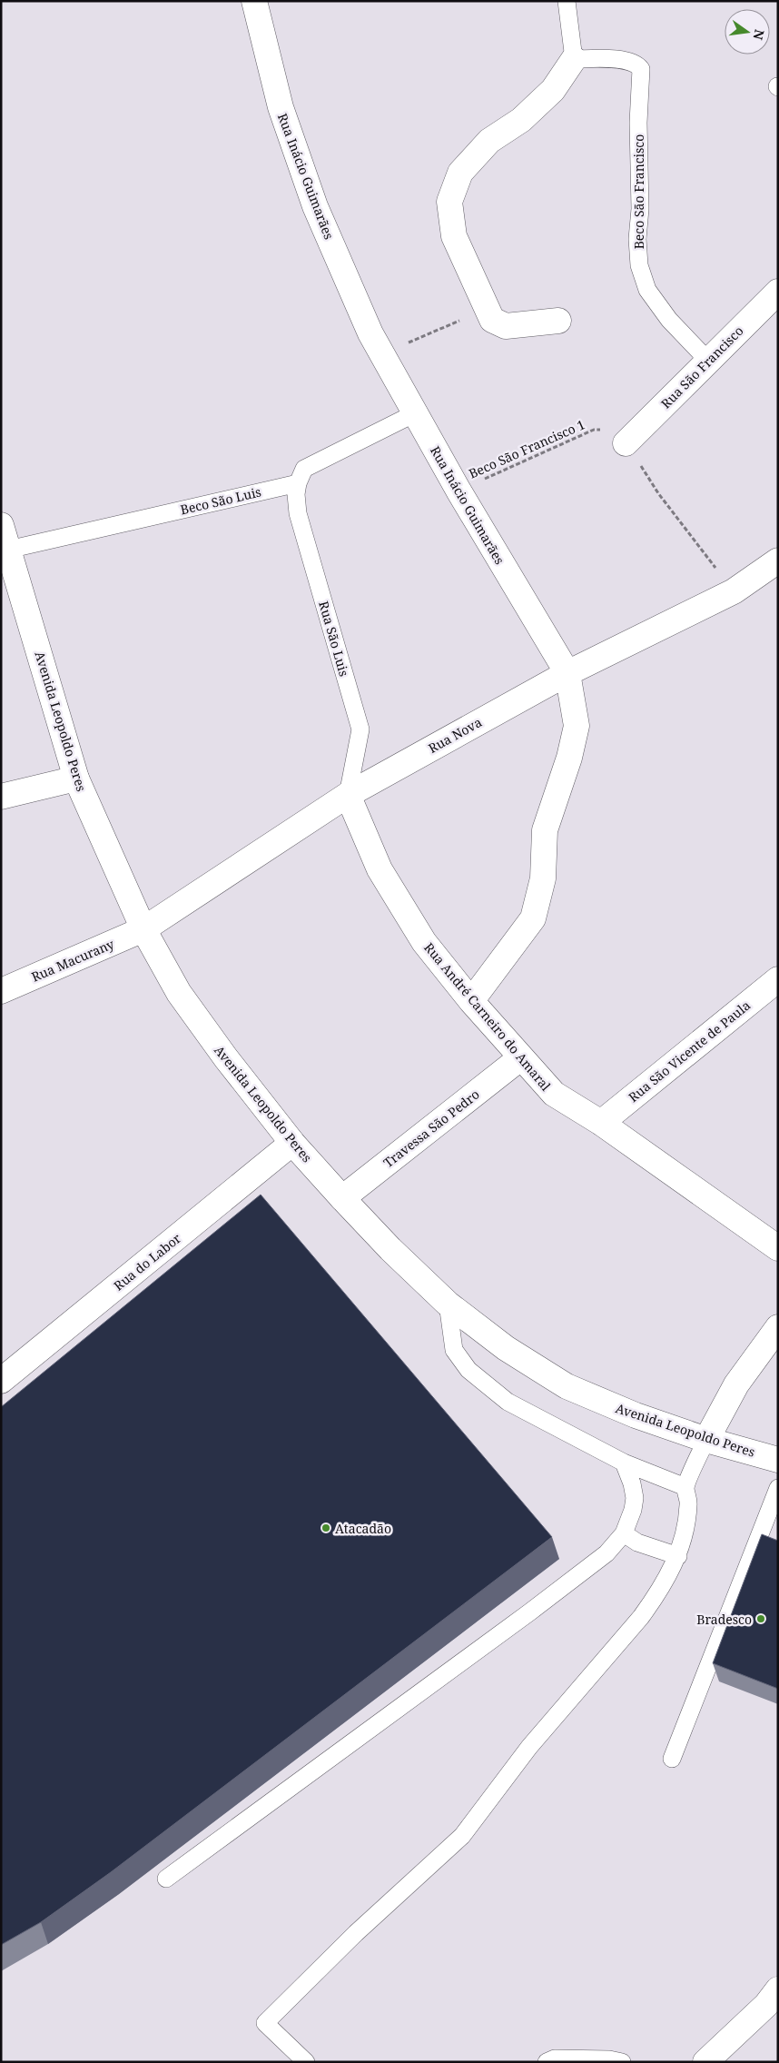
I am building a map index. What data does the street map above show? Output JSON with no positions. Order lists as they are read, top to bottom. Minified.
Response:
{"streets":{"street":["Rua Inácio Guimarães","Rua São Francisco","Avenida Leopoldo Peres","Rua Nova","Rua Macurany","Rua André Carneiro do Amaral","Rua São Vicente de Paula","Travessa São Pedro","Rua do Labor"],"lane":["Beco São Francisco","Beco São Luis","Rua São Luis"],"path":["Beco São Francisco 1"]},"crossings":[["Rua Inácio Guimarães","Beco São Francisco 1"],["Rua Inácio Guimarães","Rua Nova"],["Rua Inácio Guimarães","Rua André Carneiro do Amaral"],["Beco São Francisco","Rua São Francisco"],["Rua São Francisco","Beco São Francisco 1"],["Beco São Luis","Rua São Luis"],["Beco São Luis","Avenida Leopoldo Peres"],["Rua São Luis","Rua Nova"],["Rua São Luis","Rua André Carneiro do Amaral"],["Avenida Leopoldo Peres","Rua Nova"],["Avenida Leopoldo Peres","Rua Macurany"],["Avenida Leopoldo Peres","Travessa São Pedro"],["Avenida Leopoldo Peres","Rua do Labor"],["Rua Nova","Rua Macurany"],["Rua Nova","Rua André Carneiro do Amaral"],["Rua André Carneiro do Amaral","Rua São Vicente de Paula"],["Rua André Carneiro do Amaral","Travessa São Pedro"]],"places":["Atacadão","Bradesco"],"north":"right"}
